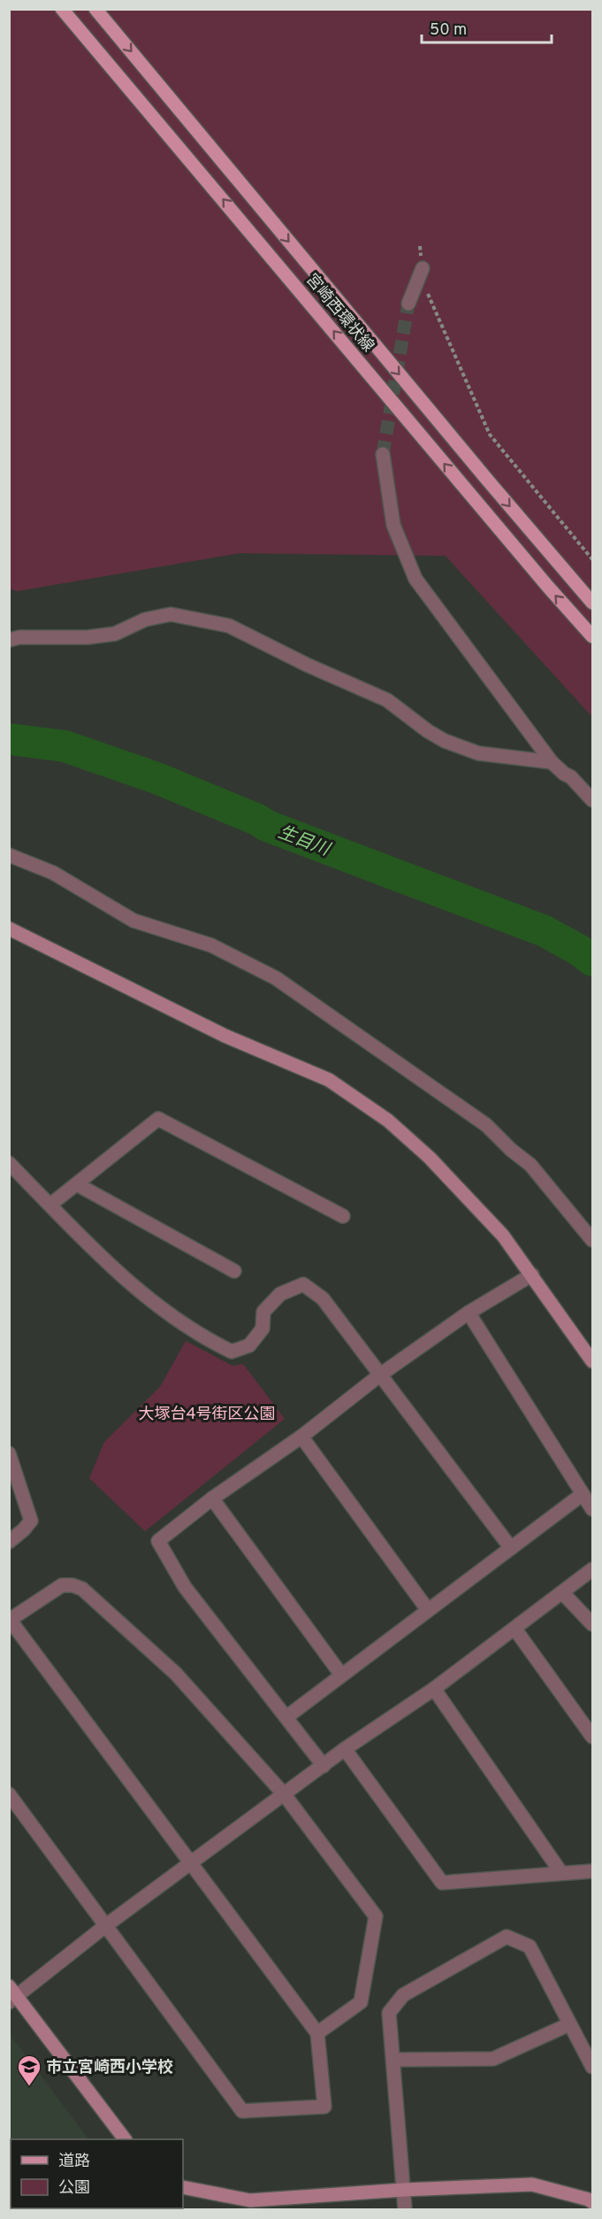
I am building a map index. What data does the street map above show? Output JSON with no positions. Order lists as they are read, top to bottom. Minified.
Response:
{"streets":{"main road":["宮崎西環状線"]},"water":["生目川"],"parks":["大塚台4号街区公園"],"places":{"school or university":["市立宮崎西小学校"]},"legend":["道路","公園"],"scale_bar":"50 m"}
